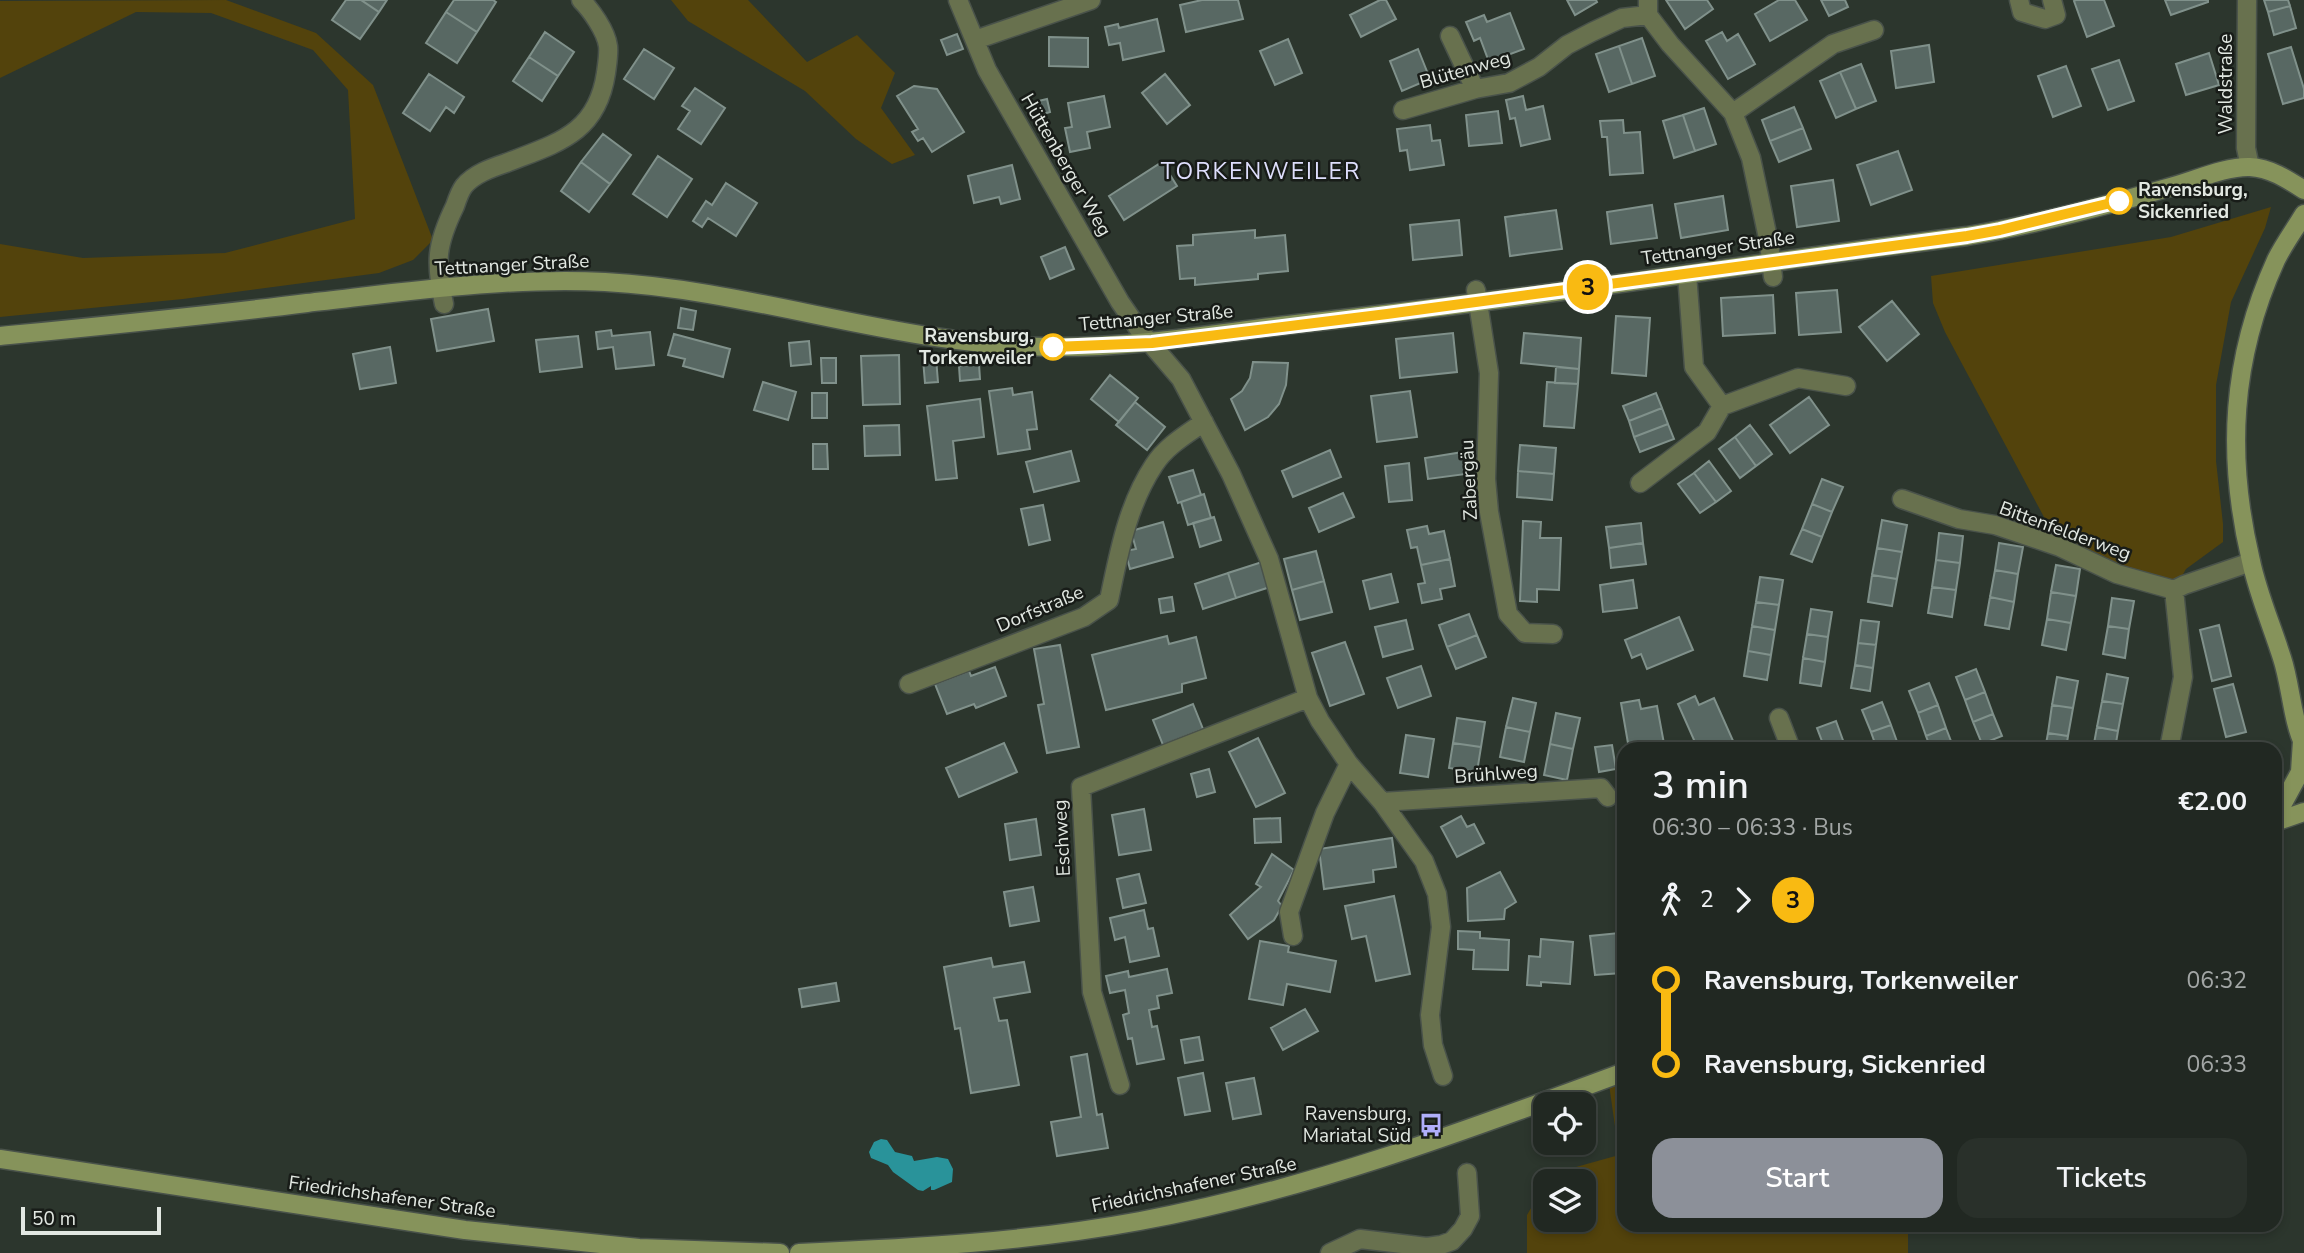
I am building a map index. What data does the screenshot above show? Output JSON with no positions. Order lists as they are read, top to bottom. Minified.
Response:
{"streets":{"street":["Blütenweg","Waldstraße","Hüttenberger Weg","Tettnanger Straße","Zabergäu","Bittenfelderweg","Dorfstraße","Brühlweg","Eschweg","Friedrichshafener Straße"]},"crossings":[["Blütenweg","Tettnanger Straße"],["Waldstraße","Tettnanger Straße"],["Hüttenberger Weg","Tettnanger Straße"],["Tettnanger Straße","Zabergäu"]],"districts":["TORKENWEILER"],"places":{"other":["Ravensburg, Sickenried","Ravensburg, Torkenweiler"],"bus stop":["Ravensburg, Mariatal Süd"]},"lines":["bus line 3"],"scale_bar":"50 m","page":{"on_map":"3","heading":["3 min","06:30 – 06:33 · Bus","€2.00"],"legs":["2","3"],"list":[{"name":"Ravensburg, Torkenweiler","value":"06:32"},{"name":"Ravensburg, Sickenried","value":"06:33"}],"buttons":["Start","Tickets"],"scale":"50 m"}}
